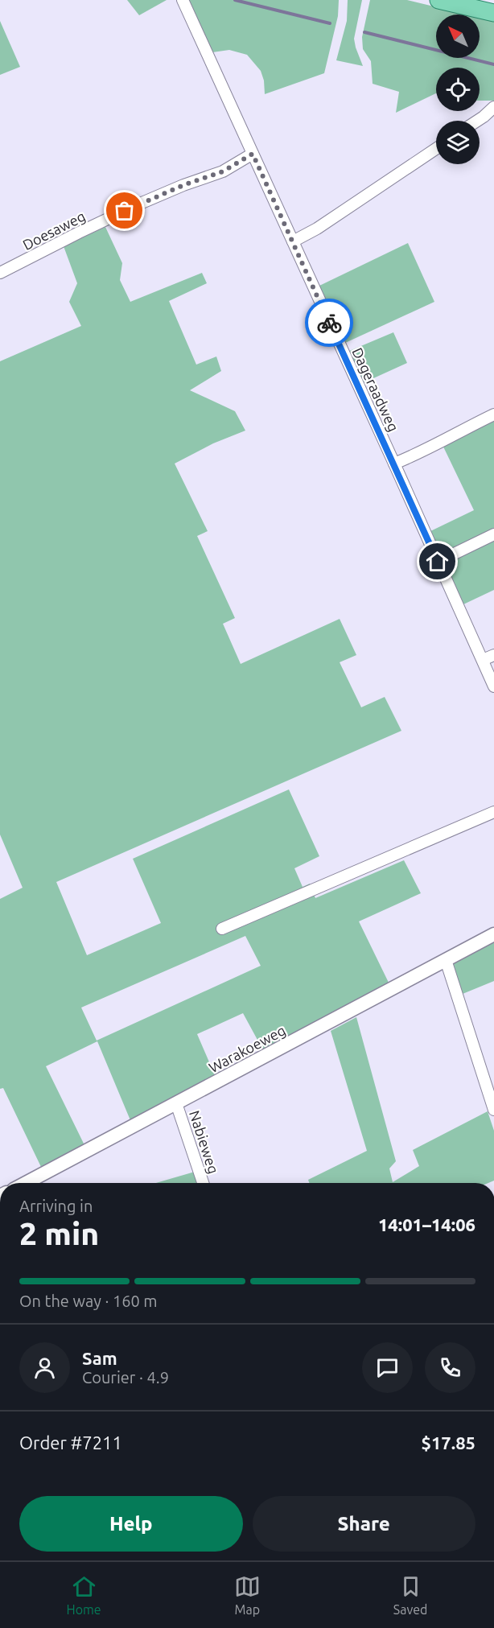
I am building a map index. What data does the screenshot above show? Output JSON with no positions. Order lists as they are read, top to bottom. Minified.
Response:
{"streets":{"street":["Doesaweg","Dageraadweg","Warakoeweg","Nabieweg"]},"crossings":[["Doesaweg","Dageraadweg"],["Warakoeweg","Nabieweg"]],"north":"top left","page":{"heading":["2 min","Arriving in","14:01–14:06"],"panel":["Sam","Courier · 4.9","Order #7211","$17.85"],"bar":"On the way · 160 m","buttons":["Help","Share"],"tabs":["Home","Map","Saved"]}}
